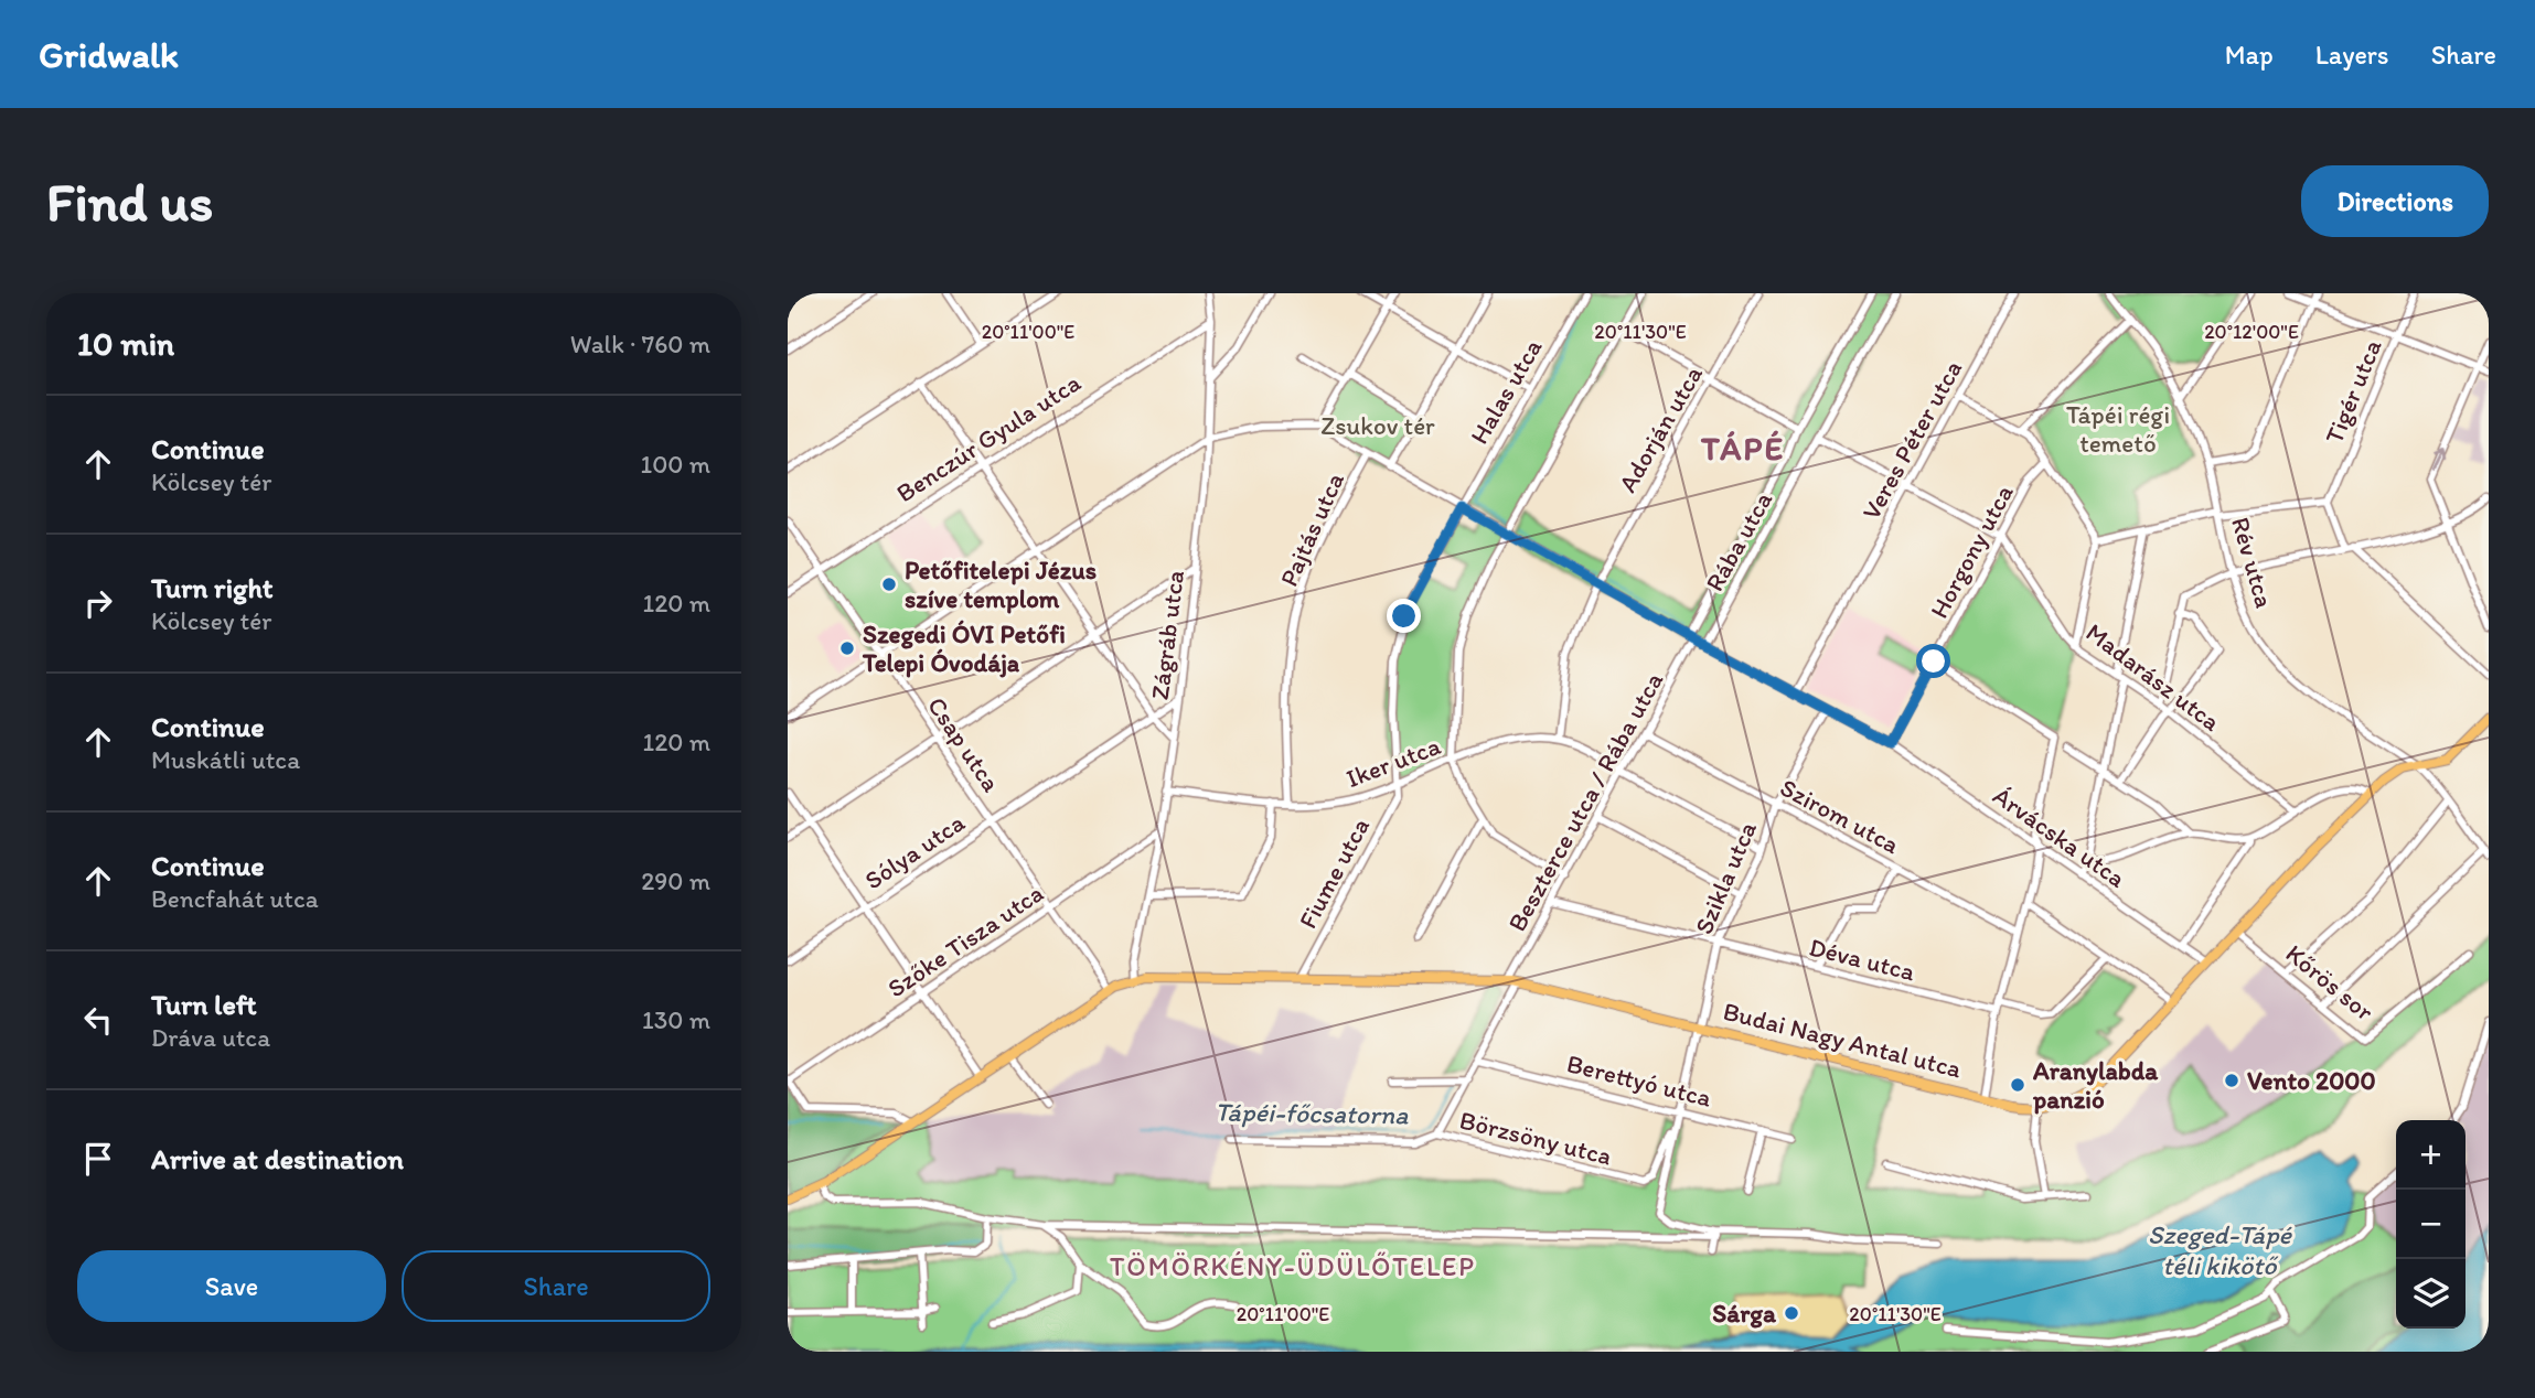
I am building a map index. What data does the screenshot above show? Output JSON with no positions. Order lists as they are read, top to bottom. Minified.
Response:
{"streets":{"main road":["Budai Nagy Antal utca"],"street":["Halas utca","Tigér utca","Adorján utca","Benczúr Gyula utca","Veres Péter utca","Pajtás utca","Rába utca","Horgony utca","Rév utca","Zágráb utca","Madarász utca","Csap utca","Iker utca","Beszterce utca / Rába utca","Szirom utca","Árvácska utca","Sólya utca","Fiume utca","Szikla utca","Szőke Tisza utca","Déva utca","Kőrös sor","Berettyó utca","Börzsöny utca"]},"crossings":[["Halas utca","Iker utca"],["Halas utca","Árvácska utca"],["Halas utca","Fiume utca"],["Adorján utca","Iker utca"],["Adorján utca","Árvácska utca"],["Benczúr Gyula utca","Zágráb utca"],["Benczúr Gyula utca","Csap utca"],["Veres Péter utca","Madarász utca"],["Veres Péter utca","Árvácska utca"],["Pajtás utca","Iker utca"],["Pajtás utca","Árvácska utca"],["Rába utca","Madarász utca"],["Rába utca","Árvácska utca"],["Horgony utca","Madarász utca"],["Horgony utca","Árvácska utca"],["Rév utca","Budai Nagy Antal utca"],["Zágráb utca","Iker utca"],["Zágráb utca","Sólya utca"],["Zágráb utca","Szőke Tisza utca"],["Zágráb utca","Budai Nagy Antal utca"],["Csap utca","Sólya utca"],["Csap utca","Szőke Tisza utca"],["Csap utca","Budai Nagy Antal utca"],["Iker utca","Beszterce utca / Rába utca"],["Iker utca","Fiume utca"],["Iker utca","Szikla utca"],["Beszterce utca / Rába utca","Szirom utca"],["Beszterce utca / Rába utca","Árvácska utca"],["Beszterce utca / Rába utca","Déva utca"],["Beszterce utca / Rába utca","Budai Nagy Antal utca"],["Szirom utca","Szikla utca"],["Árvácska utca","Szikla utca"],["Árvácska utca","Budai Nagy Antal utca"],["Fiume utca","Budai Nagy Antal utca"],["Szikla utca","Déva utca"],["Szikla utca","Budai Nagy Antal utca"],["Szikla utca","Berettyó utca"],["Szikla utca","Börzsöny utca"],["Kőrös sor","Budai Nagy Antal utca"]],"districts":["TÁPÉ","TÖMÖRKÉNY-ÜDÜLŐTELEP"],"water":["Tápéi-főcsatorna","Szeged-Tápé téli kikötő"],"parks":["Tápéi régi temető","Zsukov tér"],"places":["Petőfitelepi Jézus szíve templom","Szegedi ÓVI Petőfi Telepi Óvodája","Vento 2000","Aranylabda panzió","Sárga"],"page":{"header":"Gridwalk","nav":["Map","Layers","Share"],"buttons":["Directions",["Save","Share"]],"title":"Find us","heading":["10 min","Walk · 760 m"],"list":[["Continue","Kölcsey tér","100 m"],["Turn right","Kölcsey tér","120 m"],["Continue","Muskátli utca","120 m"],["Continue","Bencfahát utca","290 m"],["Turn left","Dráva utca","130 m"],"Arrive at destination"],"map_buttons":["+","−"]},"coordinates":["20°11'00\"E","20°11'30\"E","20°12'00\"E"]}
